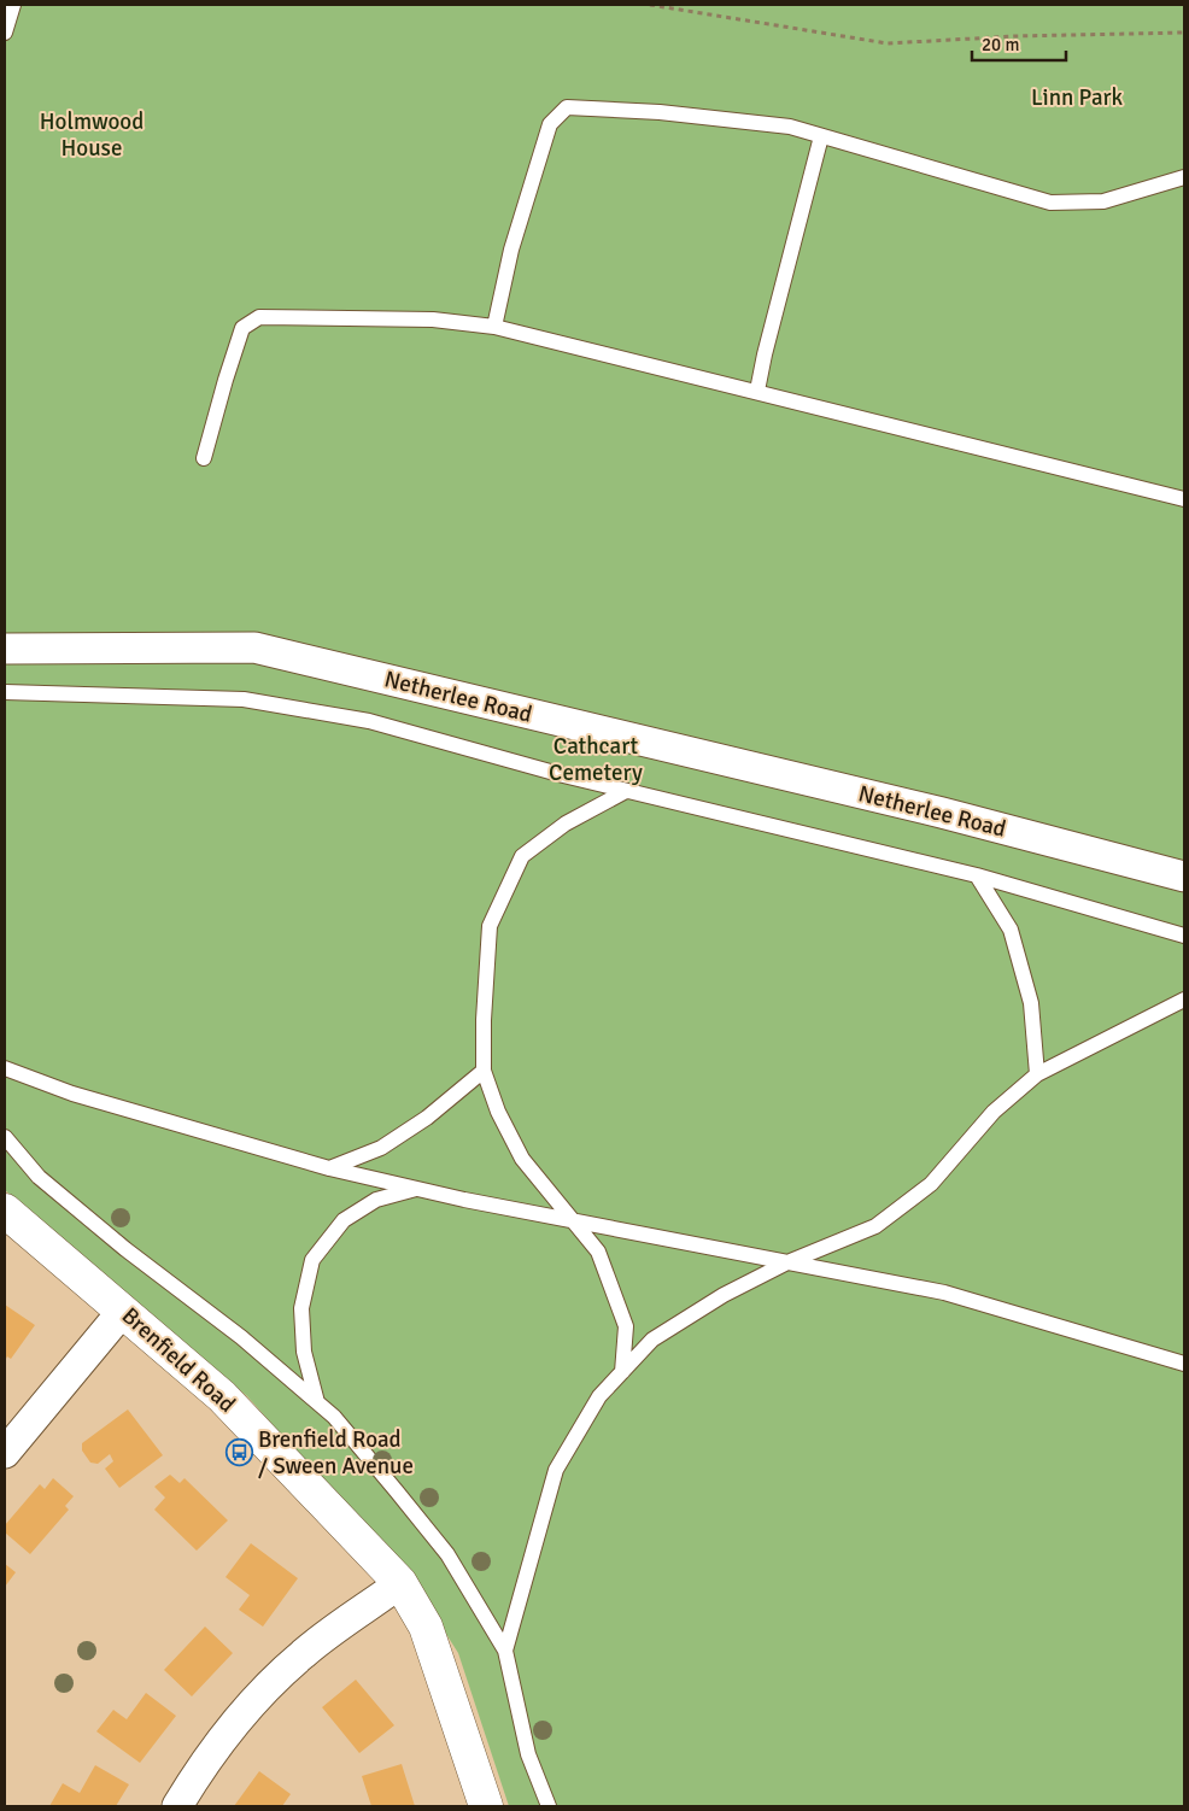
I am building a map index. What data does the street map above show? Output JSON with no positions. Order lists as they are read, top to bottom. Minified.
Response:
{"streets":{"street":["Netherlee Road","Brenfield Road"]},"parks":["Linn Park","Holmwood House","Cathcart Cemetery"],"places":{"bus stop":["Brenfield Road / Sween Avenue"]},"scale_bar":"20 m"}
